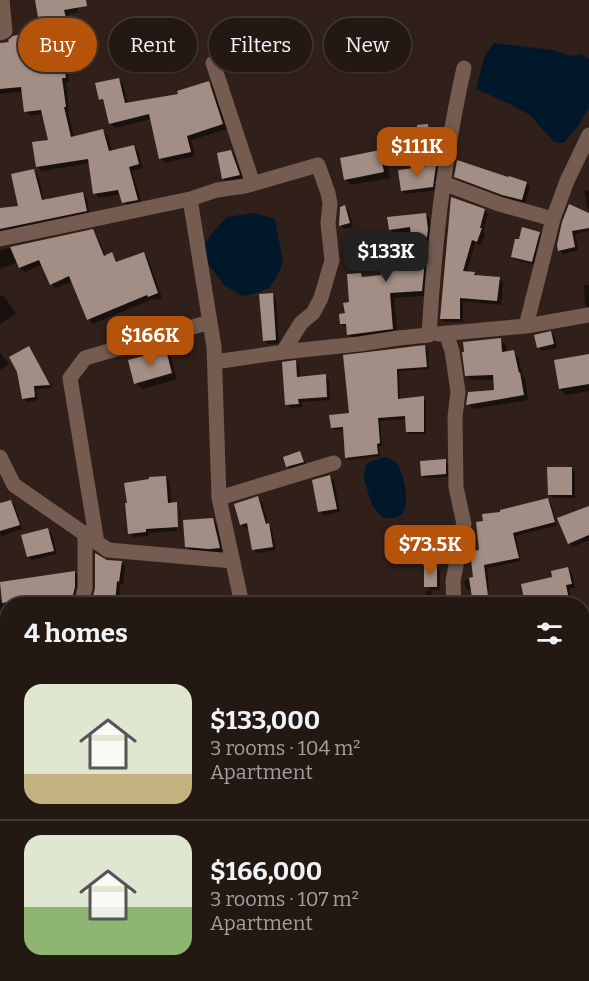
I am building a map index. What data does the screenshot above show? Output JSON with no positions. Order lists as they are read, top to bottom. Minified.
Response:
{"page":{"chip":["Buy","Rent","Filters","New"],"price":["$111K","$133K","$166K","$73.5K"],"heading":"4 homes","list":[{"name":"$133,000","note":"3 rooms · 104 m² · Apartment"},{"name":"$166,000","note":"3 rooms · 107 m² · Apartment"}]}}
